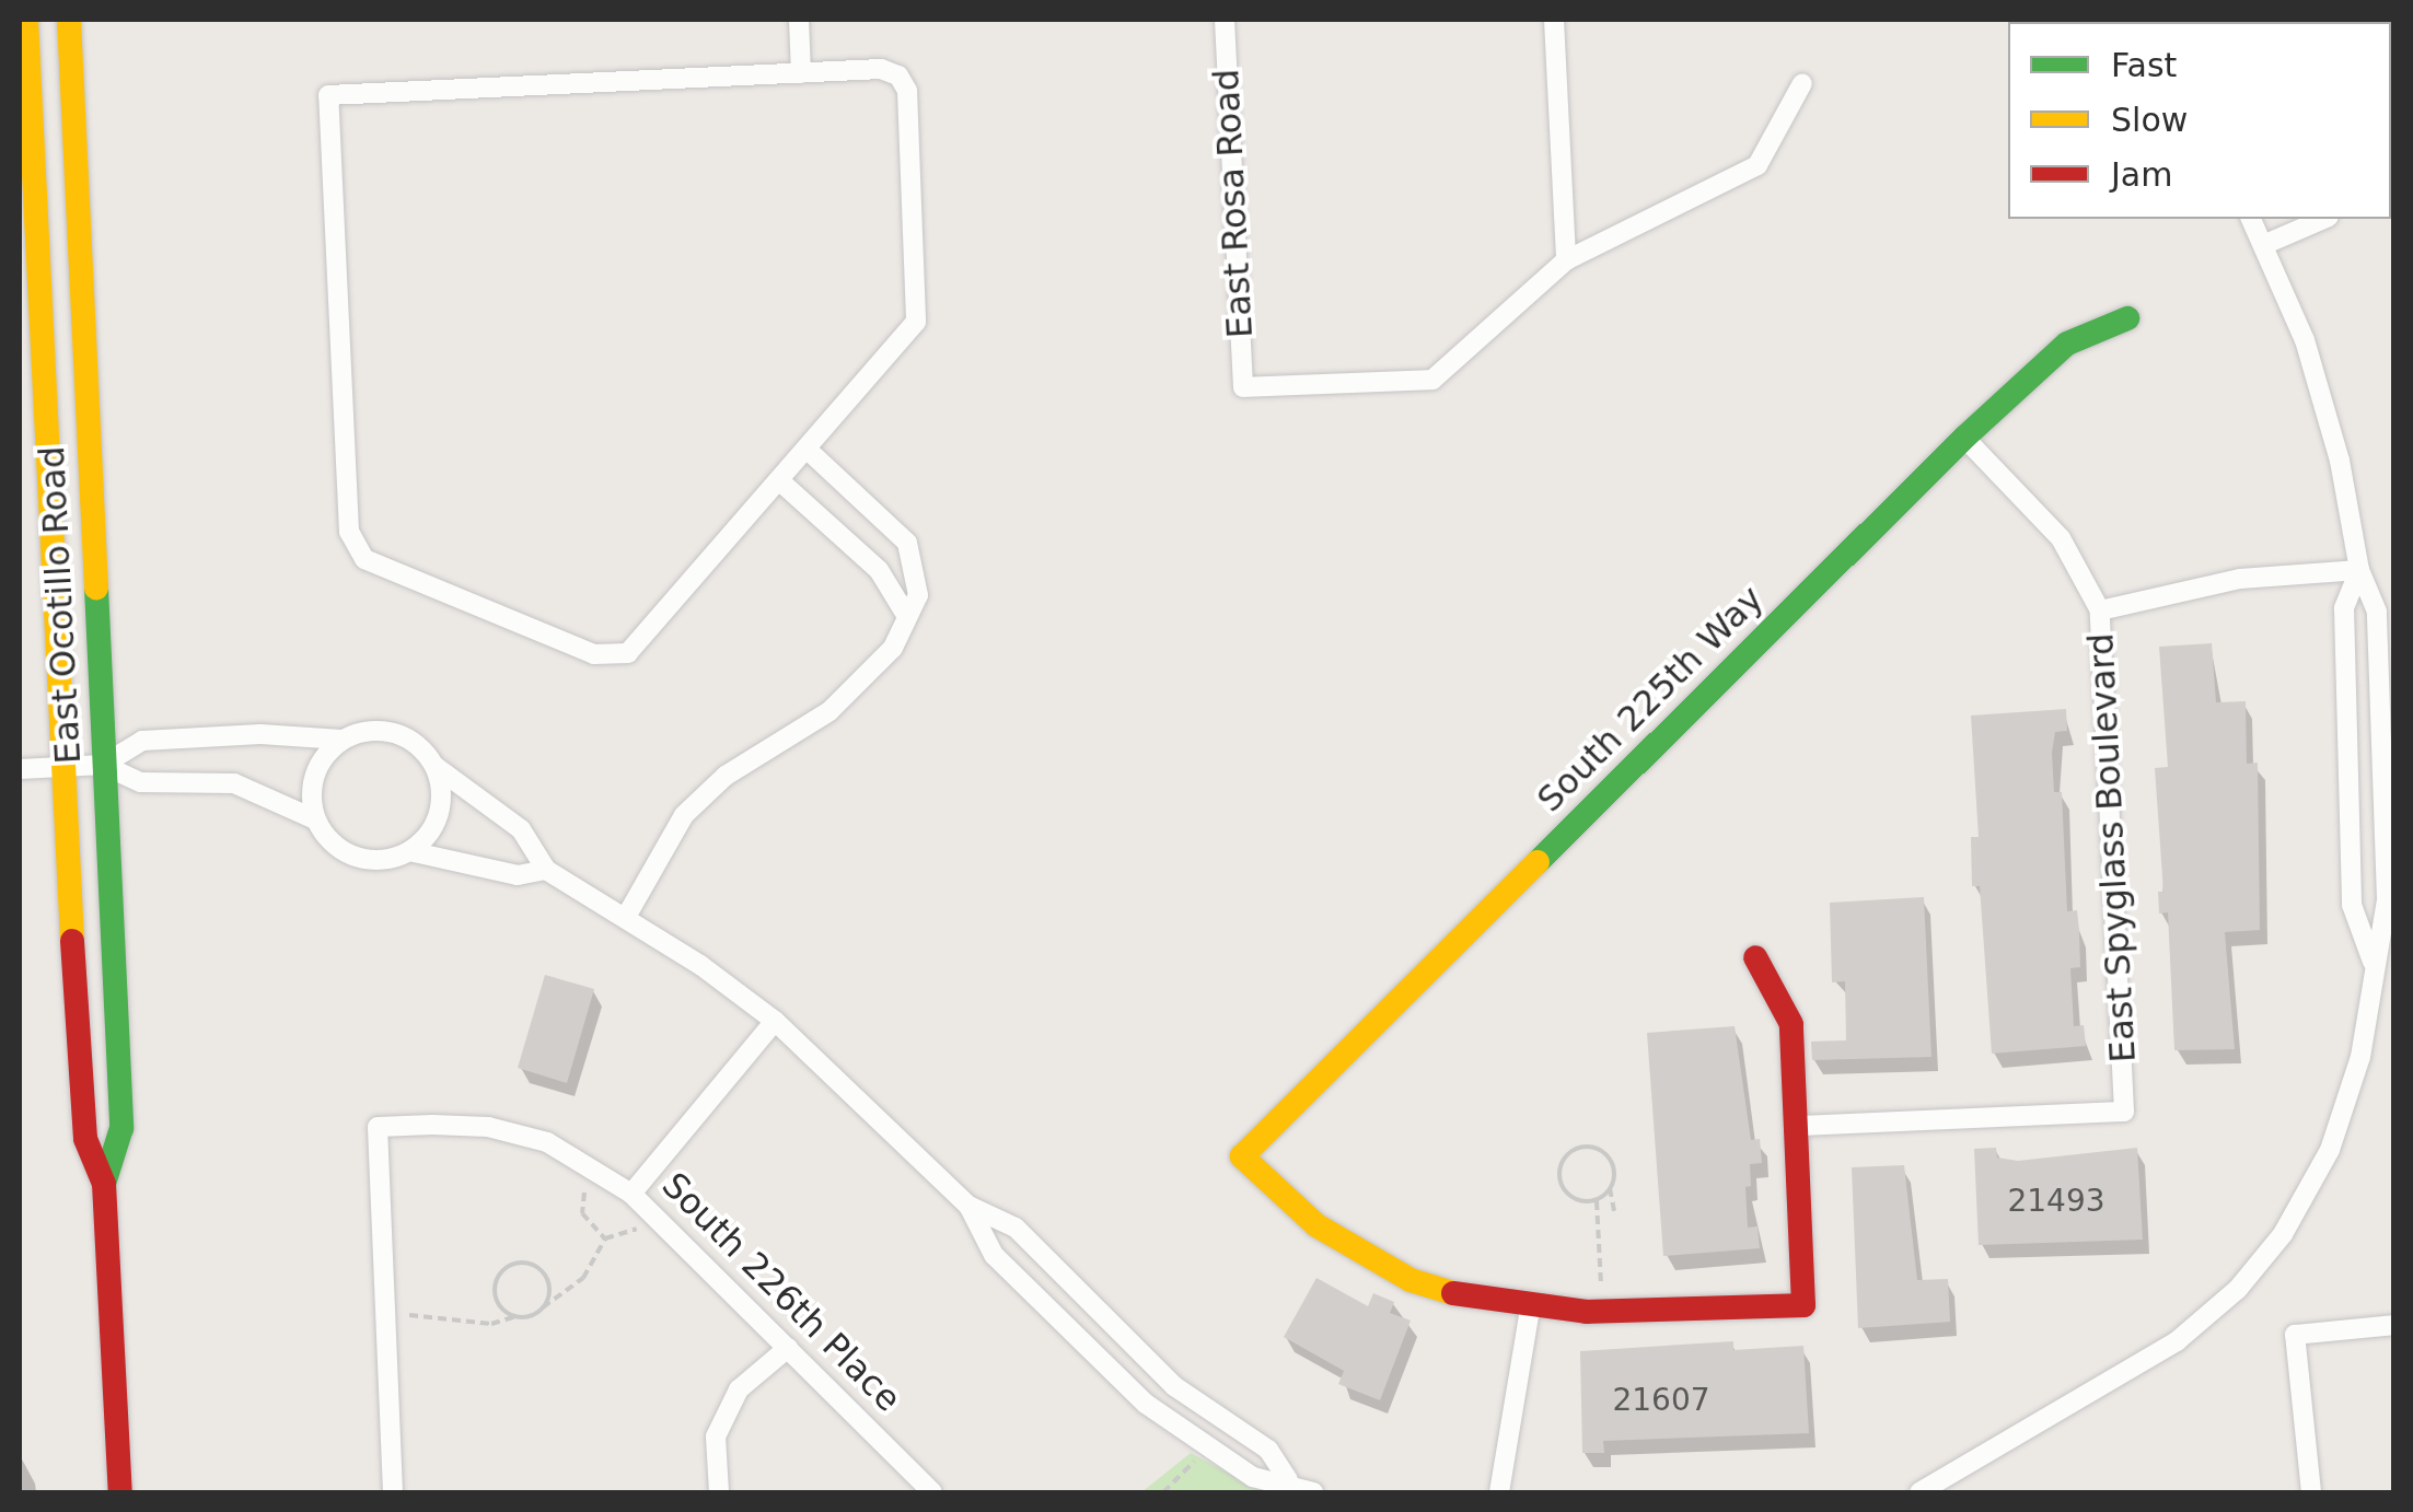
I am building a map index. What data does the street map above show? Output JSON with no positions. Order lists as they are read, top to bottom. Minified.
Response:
{"streets":{"main road":["East Ocotillo Road","South 225th Way"],"street":["East Rosa Road","East Spyglass Boulevard","South 226th Place"]},"crossings":[["South 225th Way","East Spyglass Boulevard"]],"house_numbers":["21493","21607"],"legend":["Fast","Slow","Jam"]}
